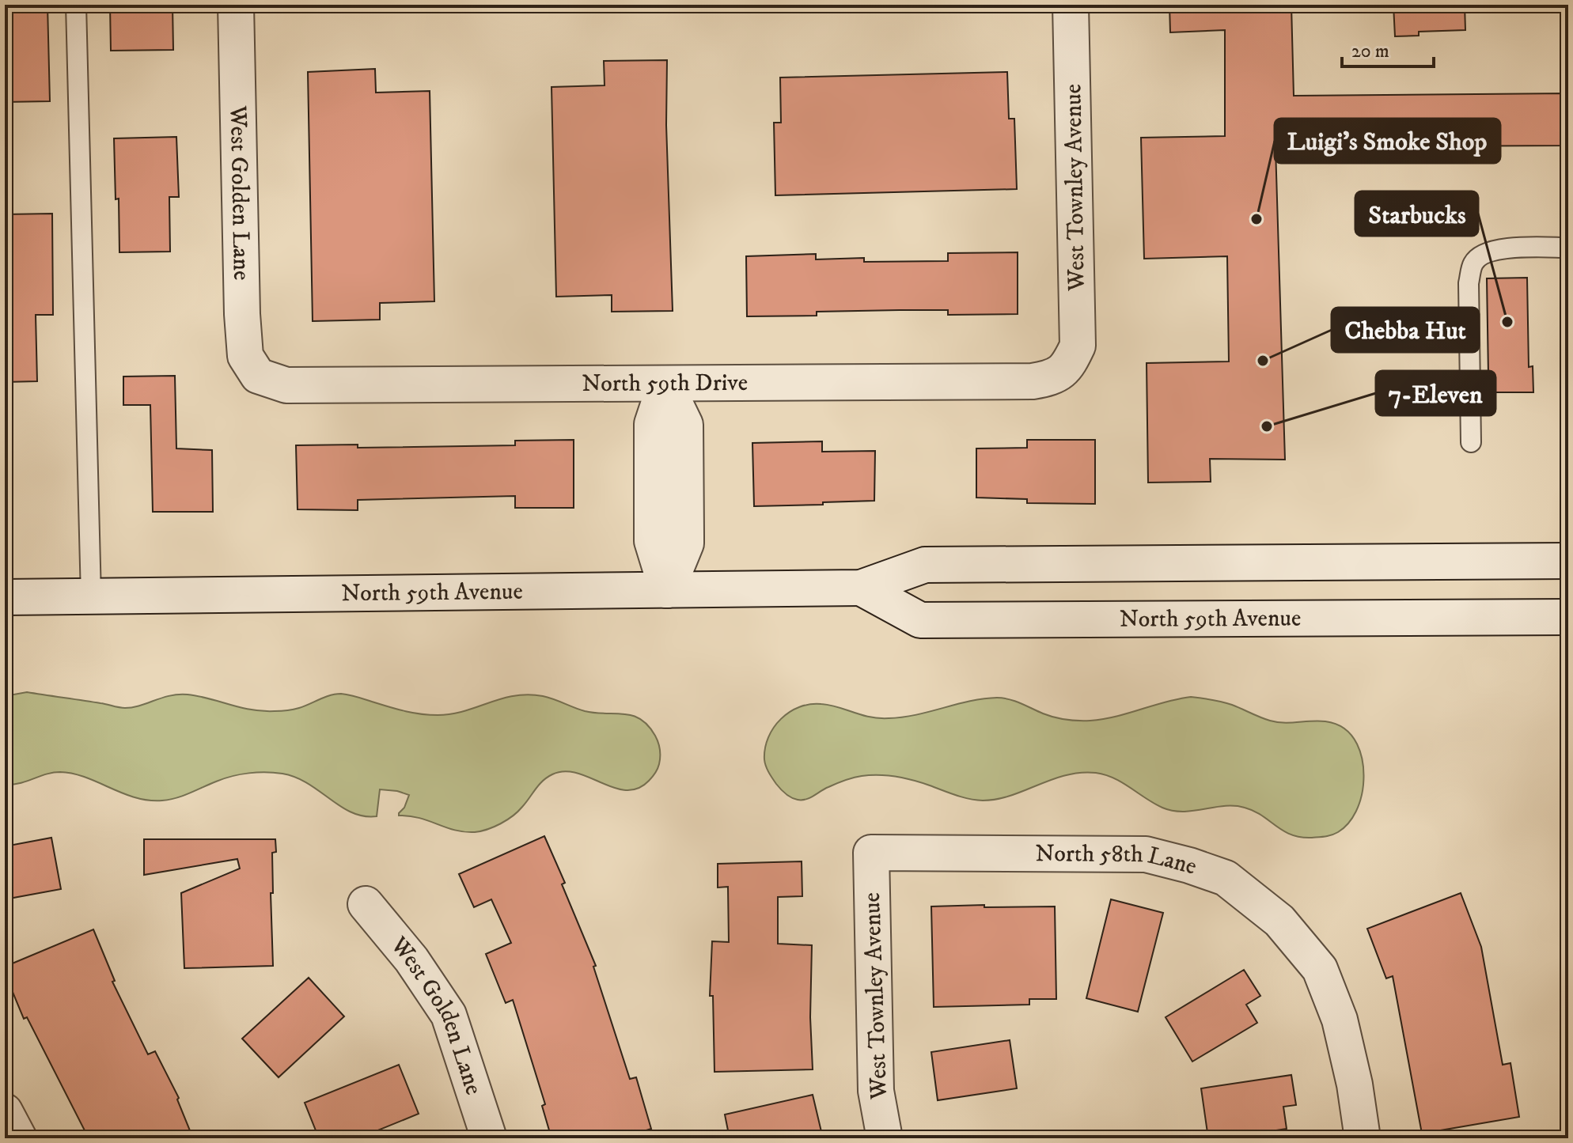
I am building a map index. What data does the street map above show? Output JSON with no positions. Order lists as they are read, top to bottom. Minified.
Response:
{"streets":{"street":["West Townley Avenue","West Golden Lane","North 59th Drive","North 59th Avenue","North 58th Lane"]},"crossings":[["West Townley Avenue","North 59th Drive"],["West Townley Avenue","North 58th Lane"],["West Golden Lane","North 59th Drive"]],"places":["Luigi’s Smoke Shop","Starbucks","Chebba Hut","7-Eleven"],"scale_bar":"20 m"}
